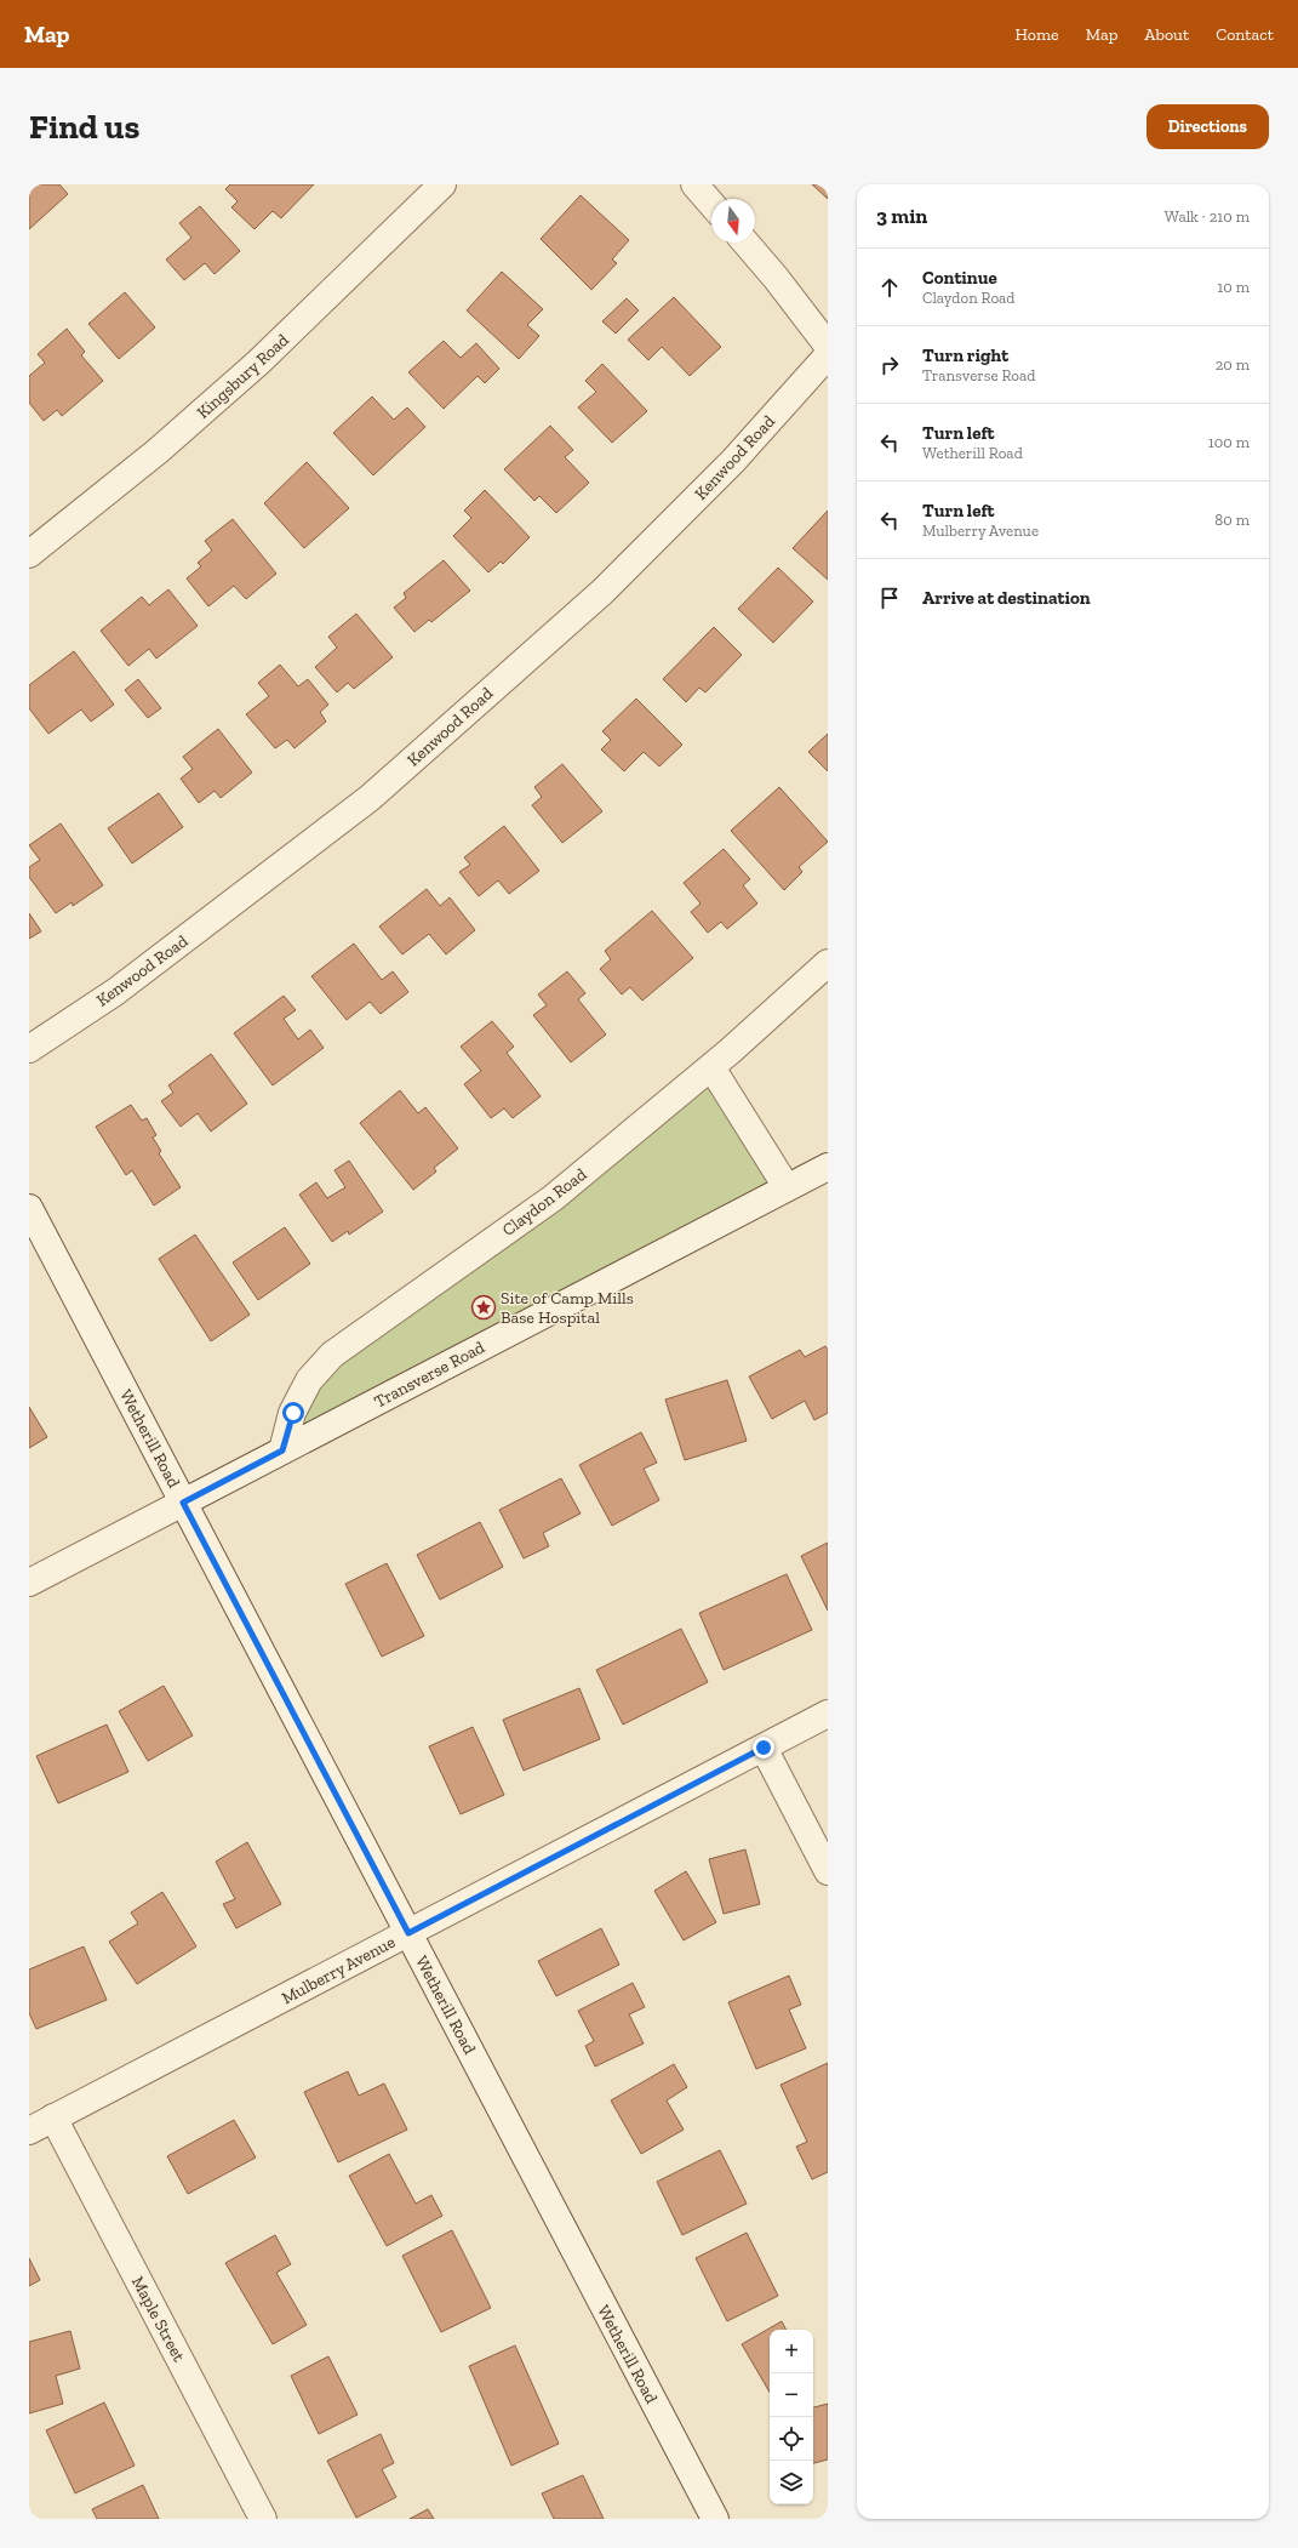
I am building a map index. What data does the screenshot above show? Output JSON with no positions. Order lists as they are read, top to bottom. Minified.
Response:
{"streets":{"street":["Kingsbury Road","Kenwood Road","Claydon Road","Transverse Road","Wetherill Road","Mulberry Avenue","Maple Street"]},"crossings":[["Claydon Road","Transverse Road"],["Transverse Road","Wetherill Road"],["Wetherill Road","Mulberry Avenue"],["Mulberry Avenue","Maple Street"]],"places":{"place":["Site of Camp Mills Base Hospital"]},"north":"bottom","page":{"header":"Map","nav":["Home","Map","About","Contact"],"buttons":"Directions","title":"Find us","heading":["3 min","Walk · 210 m"],"list":[["Continue","Claydon Road","10 m"],["Turn right","Transverse Road","20 m"],["Turn left","Wetherill Road","100 m"],["Turn left","Mulberry Avenue","80 m"],"Arrive at destination"],"map_buttons":["+","−"]}}
